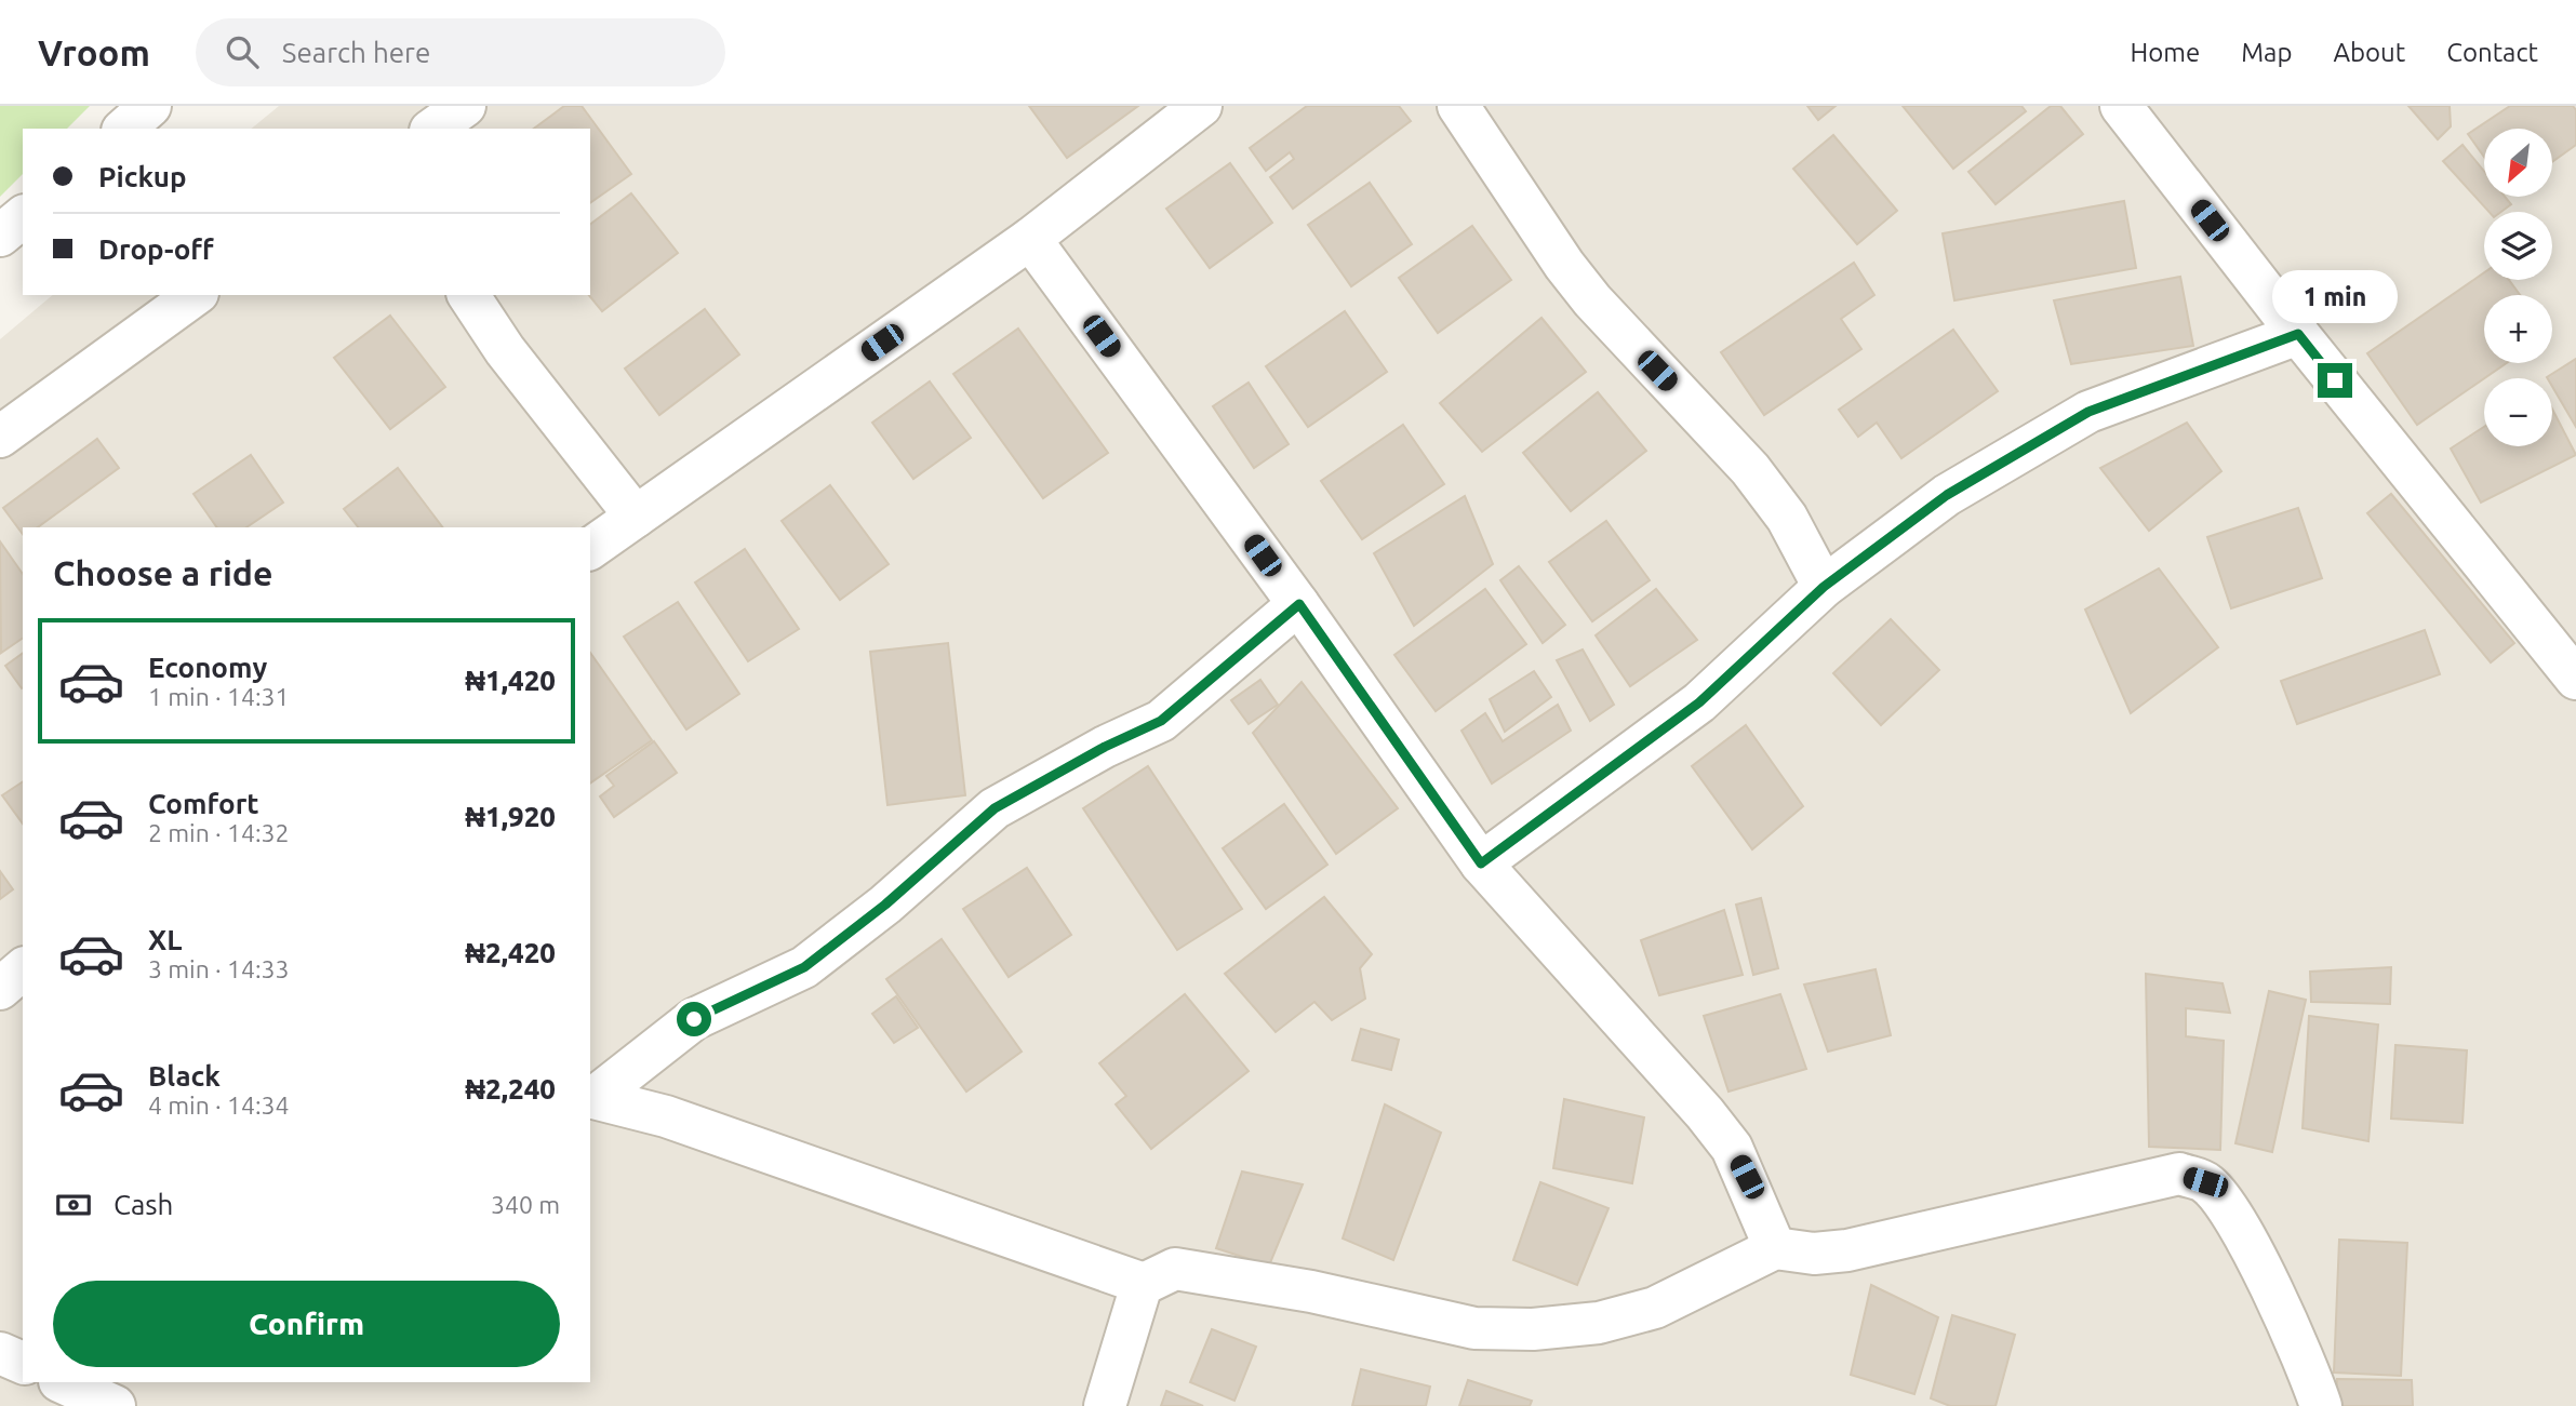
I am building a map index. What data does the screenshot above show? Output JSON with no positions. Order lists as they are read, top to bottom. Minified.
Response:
{"north":"bottom left","page":{"header":"Vroom","search":"Search here","nav":["Home","Map","About","Contact"],"map_buttons":["+","−"],"banner":["Pickup","Drop-off"],"bubble":"1 min","heading":"Choose a ride","list":[{"name":"Economy","note":"1 min · 14:31","value":"₦1,420"},{"name":"Comfort","note":"2 min · 14:32","value":"₦1,920"},{"name":"XL","note":"3 min · 14:33","value":"₦2,420"},{"name":"Black","note":"4 min · 14:34","value":"₦2,240"}],"pay":["Cash","340 m"],"buttons":"Confirm"}}
